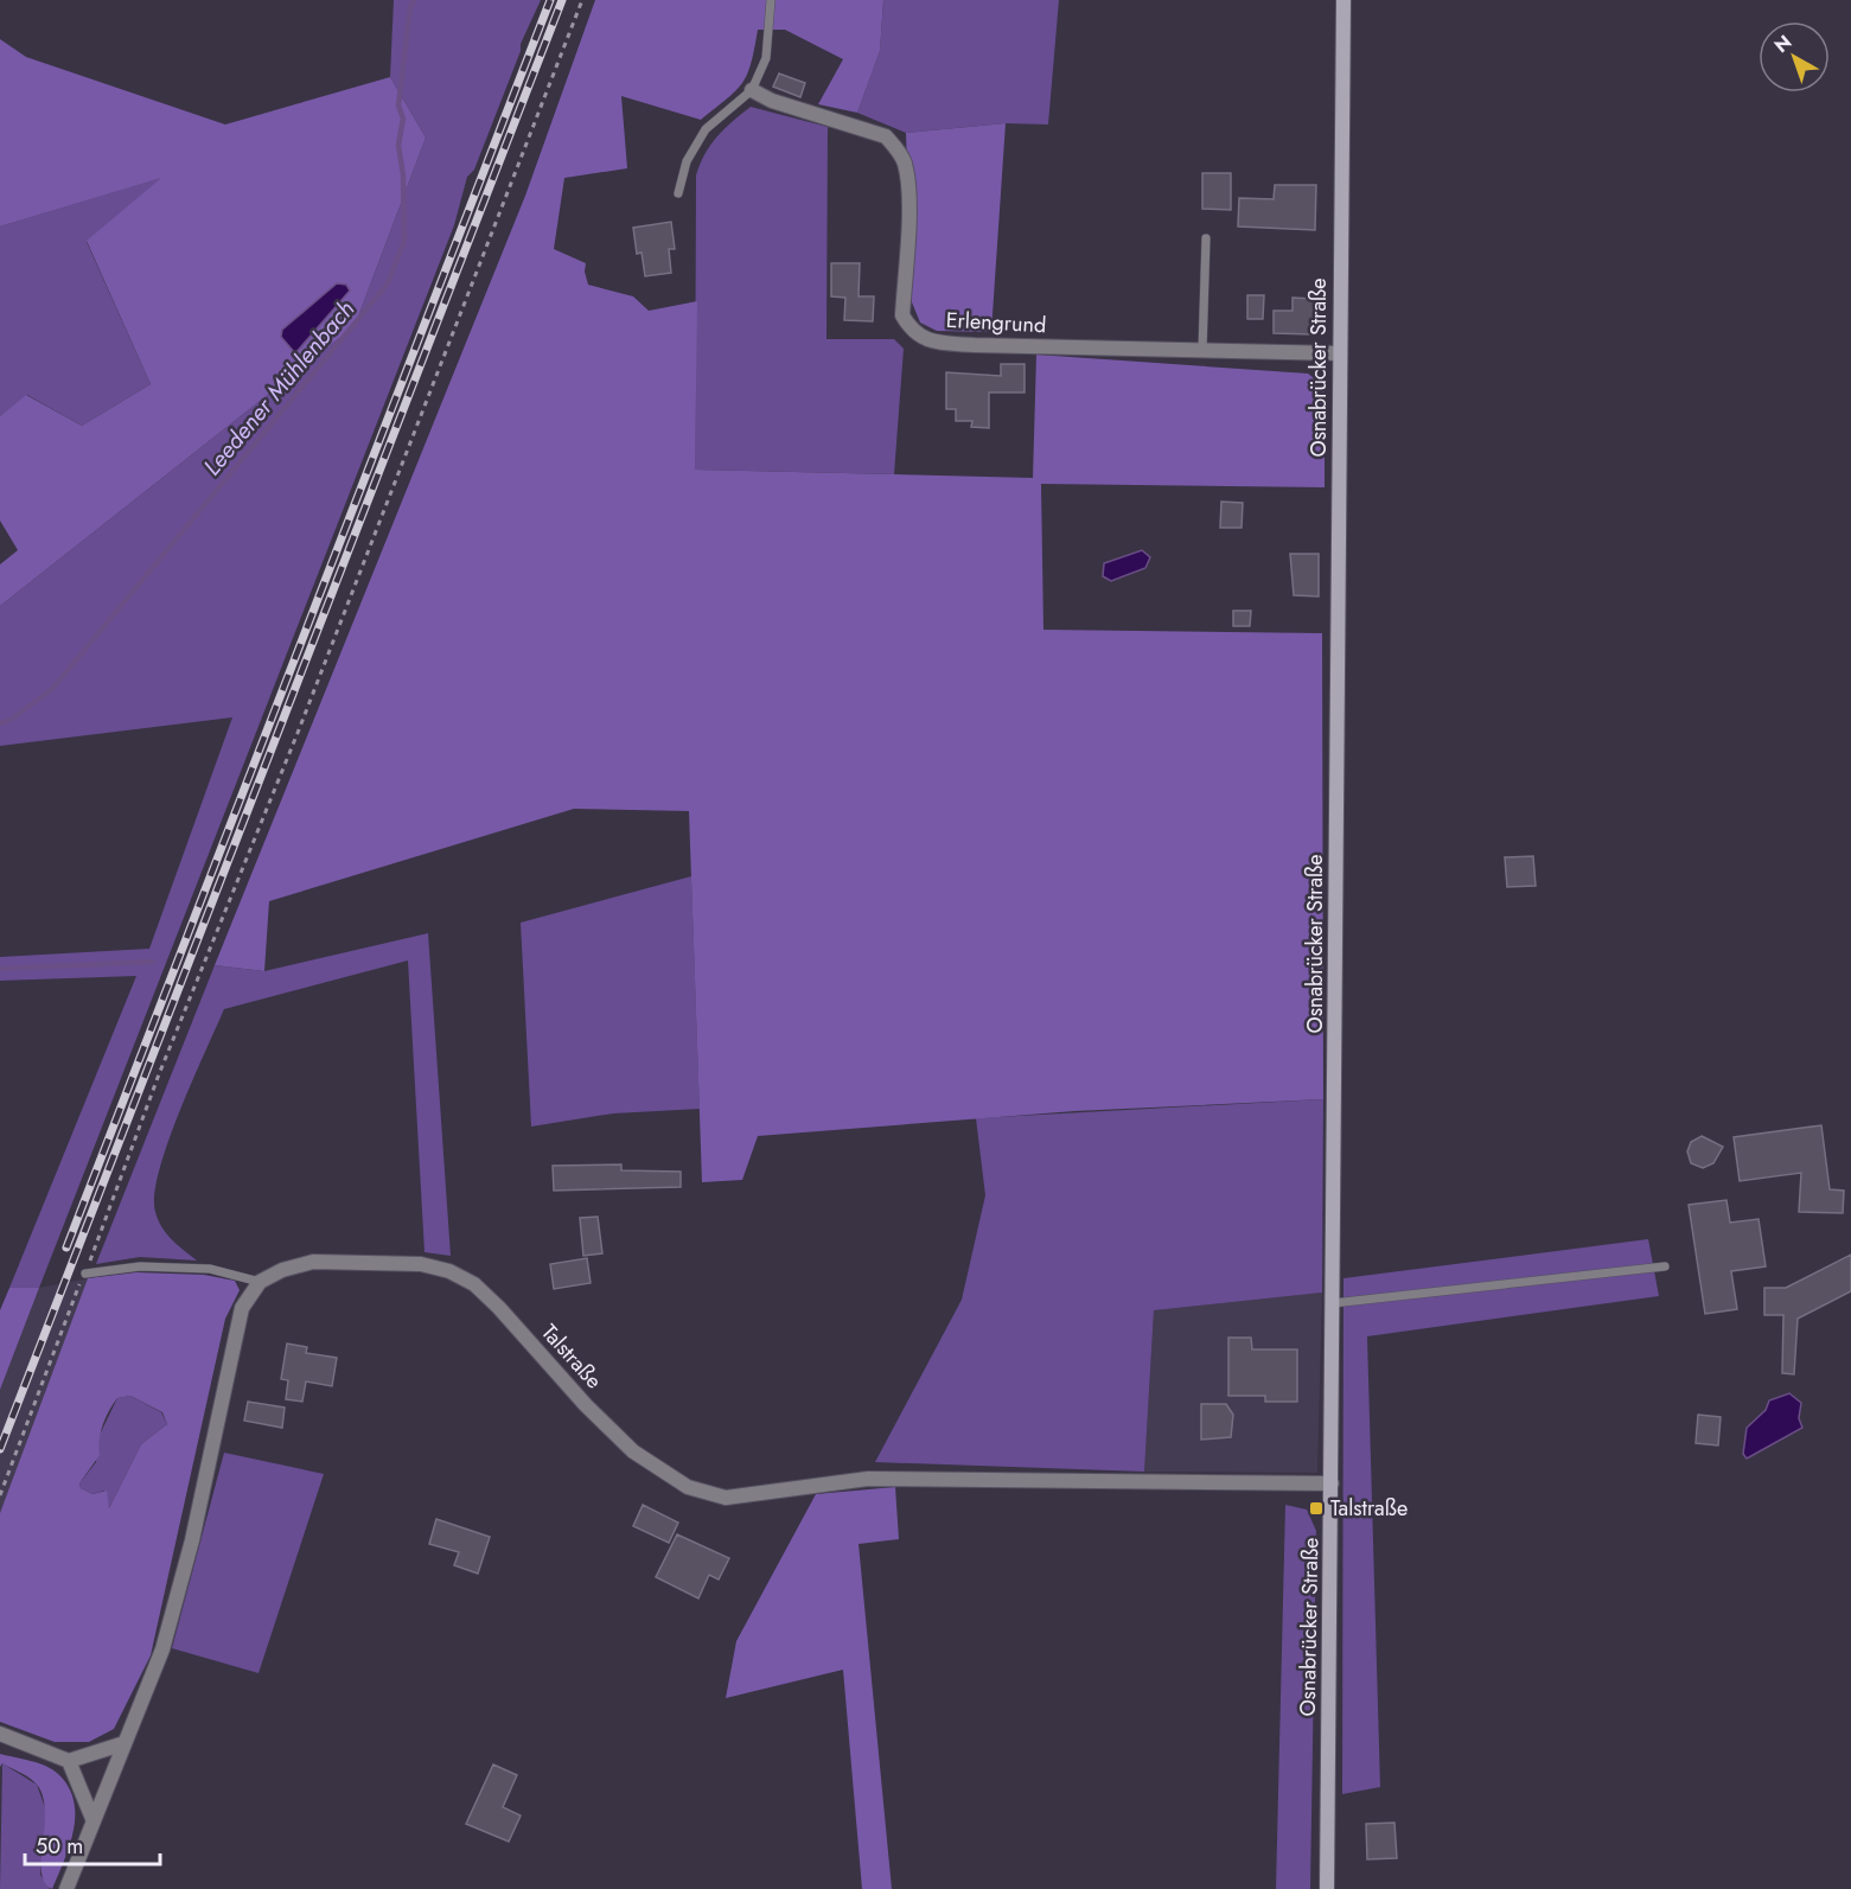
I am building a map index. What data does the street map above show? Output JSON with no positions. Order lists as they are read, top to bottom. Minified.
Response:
{"streets":{"main road":["Osnabrücker Straße"],"street":["Erlengrund","Talstraße"]},"crossings":[["Erlengrund","Osnabrücker Straße"],["Osnabrücker Straße","Talstraße"]],"water":["Leedener Mühlenbach"],"places":{"transit":["Talstraße"]},"scale_bar":"50 m","north":"top left"}
